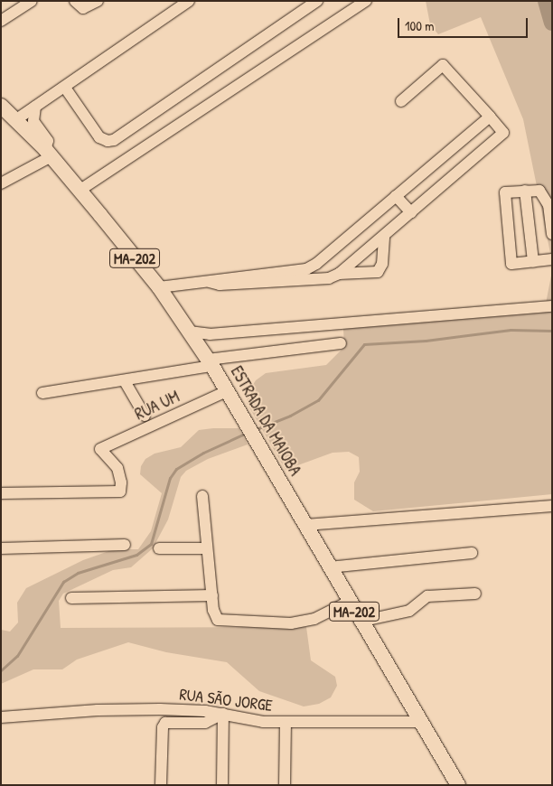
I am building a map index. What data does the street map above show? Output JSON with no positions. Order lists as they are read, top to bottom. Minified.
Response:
{"streets":{"main road":["MA-202","ESTRADA DA MAIOBA"],"street":["RUA UM","RUA SÃO JORGE"]},"crossings":[["RUA UM","ESTRADA DA MAIOBA"],["ESTRADA DA MAIOBA","RUA SÃO JORGE"]],"scale_bar":"100 m"}
